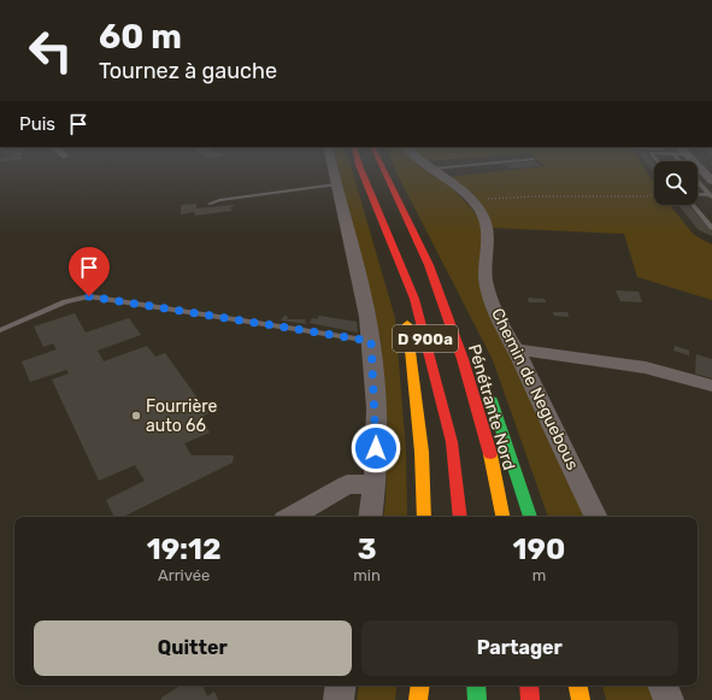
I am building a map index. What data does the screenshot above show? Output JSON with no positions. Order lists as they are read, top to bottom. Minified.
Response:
{"streets":{"highway":["D 900a","Pénétrante Nord"],"street":["Chemin de Neguebous"]},"places":["Fourrière auto 66"],"page":{"turn":["60 m","Tournez à gauche"],"then":"Puis","eta":["19:12","Arrivée","3","min","190","m"],"buttons":["Quitter","Partager"]}}
